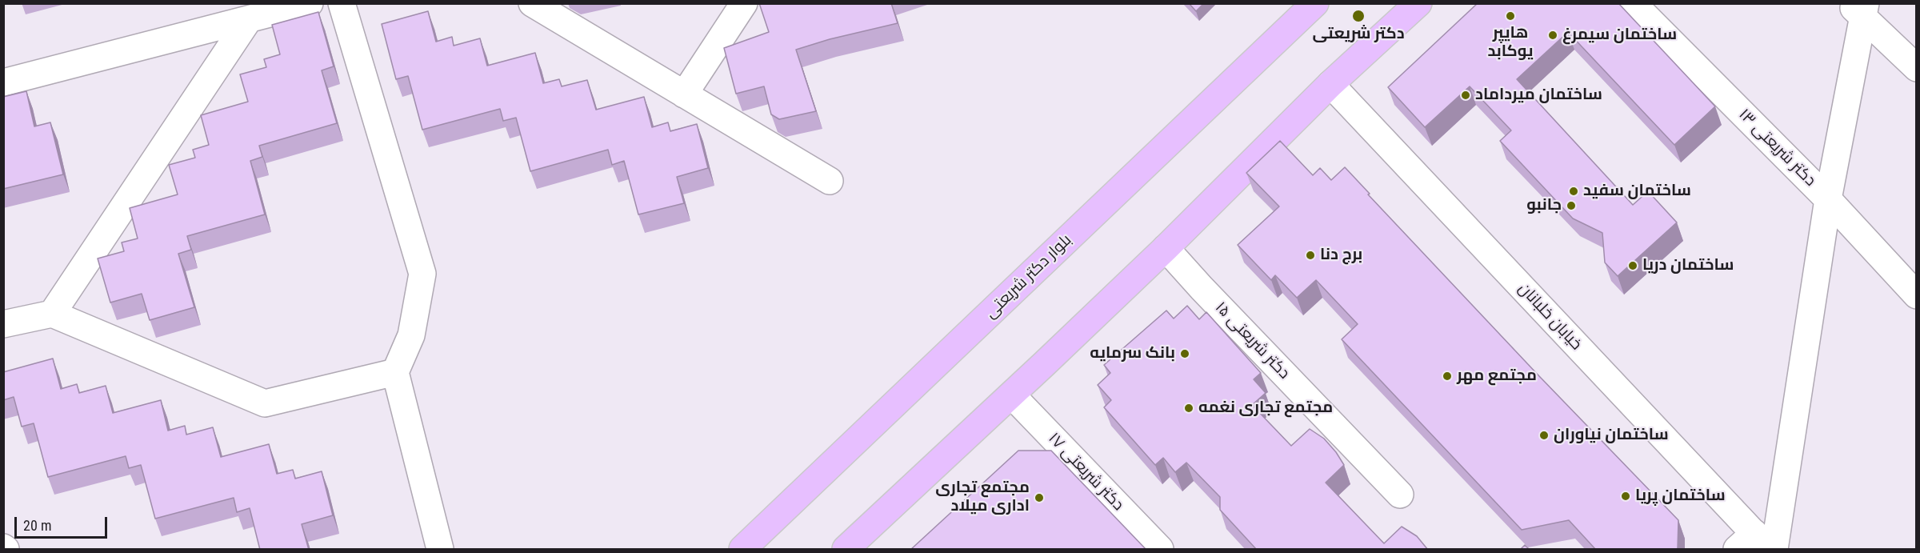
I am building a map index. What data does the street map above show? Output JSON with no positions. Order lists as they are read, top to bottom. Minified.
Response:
{"streets":{"main road":["بلوار دکتر شریعتی"],"street":["۱۳ دکتر شریعتی","خیابان خلبانان","۱۵ دکتر شریعتی","۱۷ دکتر شریعتی"]},"places":["دکتر شریعتی","هایپر یوکابد","ساختمان سیمرغ","ساختمان میرداماد","ساختمان سفید","جانبو","برج دنا","ساختمان دریا","بانک سرمایه","مجتمع مهر","مجتمع تجاری نغمه","ساختمان نیاوران","ساختمان پریا","مجتمع تجاری اداری میلاد"],"scale_bar":"20 m"}
